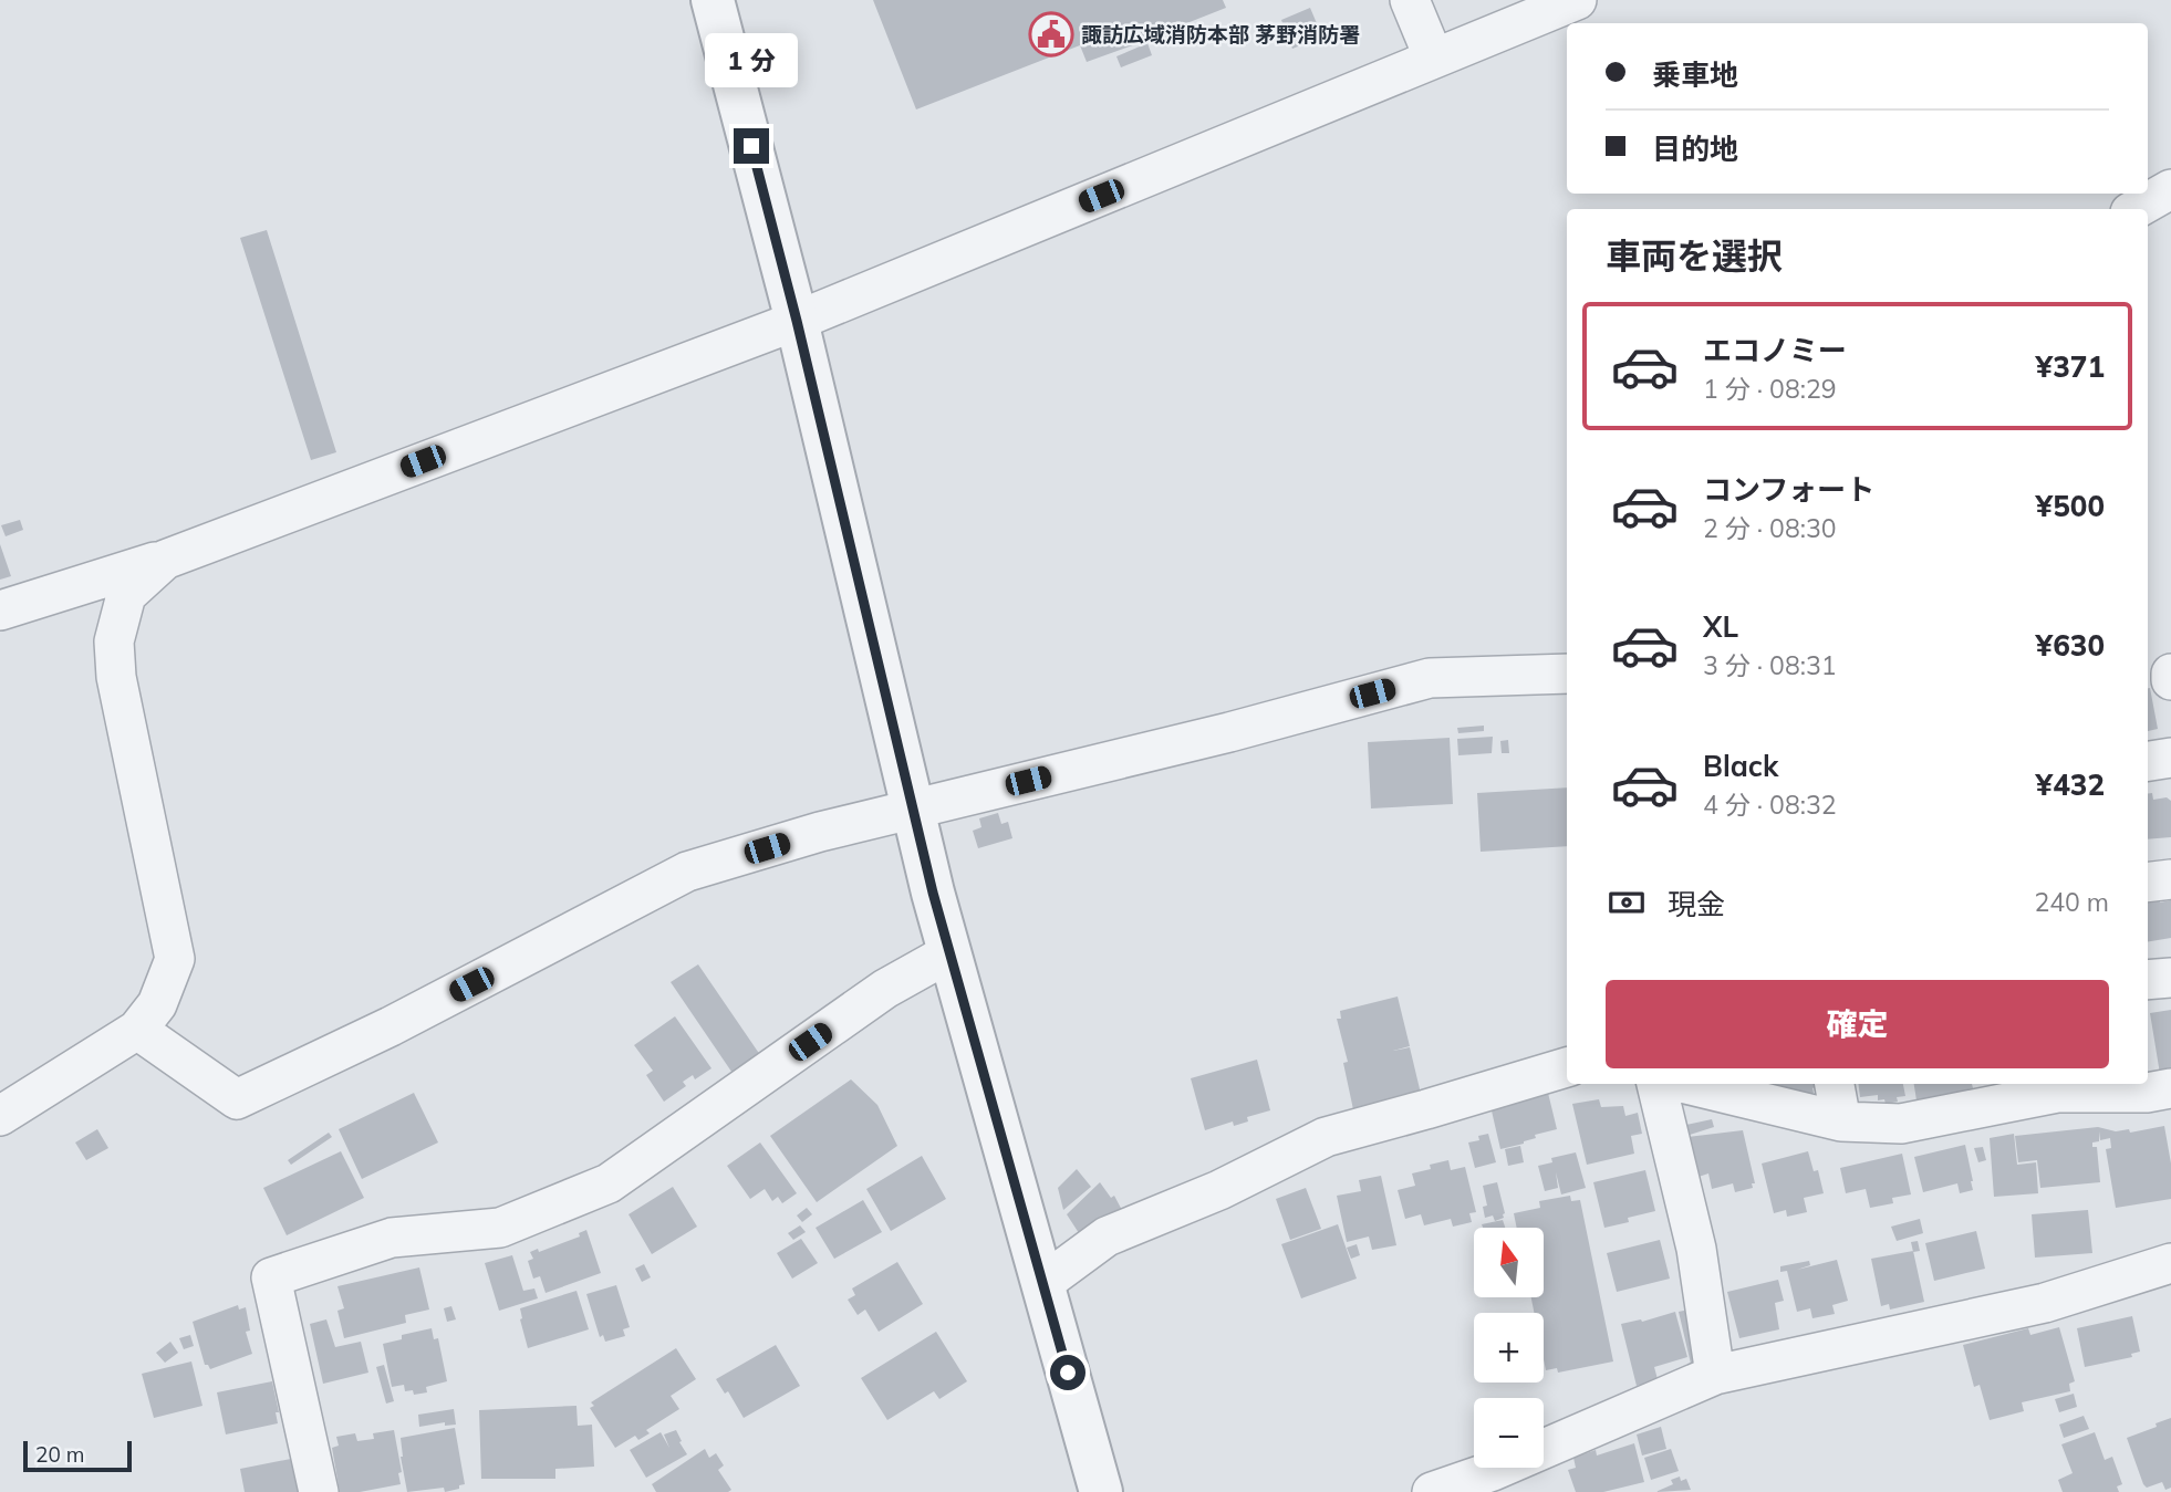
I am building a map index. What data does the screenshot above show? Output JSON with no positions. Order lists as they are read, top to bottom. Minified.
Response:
{"places":{"public building":["諏訪広域消防本部 茅野消防署"]},"scale_bar":"20 m","north":"top","page":{"banner":["乗車地","目的地"],"bubble":"1 分","heading":"車両を選択","list":[{"name":"エコノミー","note":"1 分 · 08:29","value":"¥371"},{"name":"コンフォート","note":"2 分 · 08:30","value":"¥500"},{"name":"XL","note":"3 分 · 08:31","value":"¥630"},{"name":"Black","note":"4 分 · 08:32","value":"¥432"}],"pay":["現金","240 m"],"buttons":"確定","map_buttons":["+","−"],"scale":"20 m"}}
